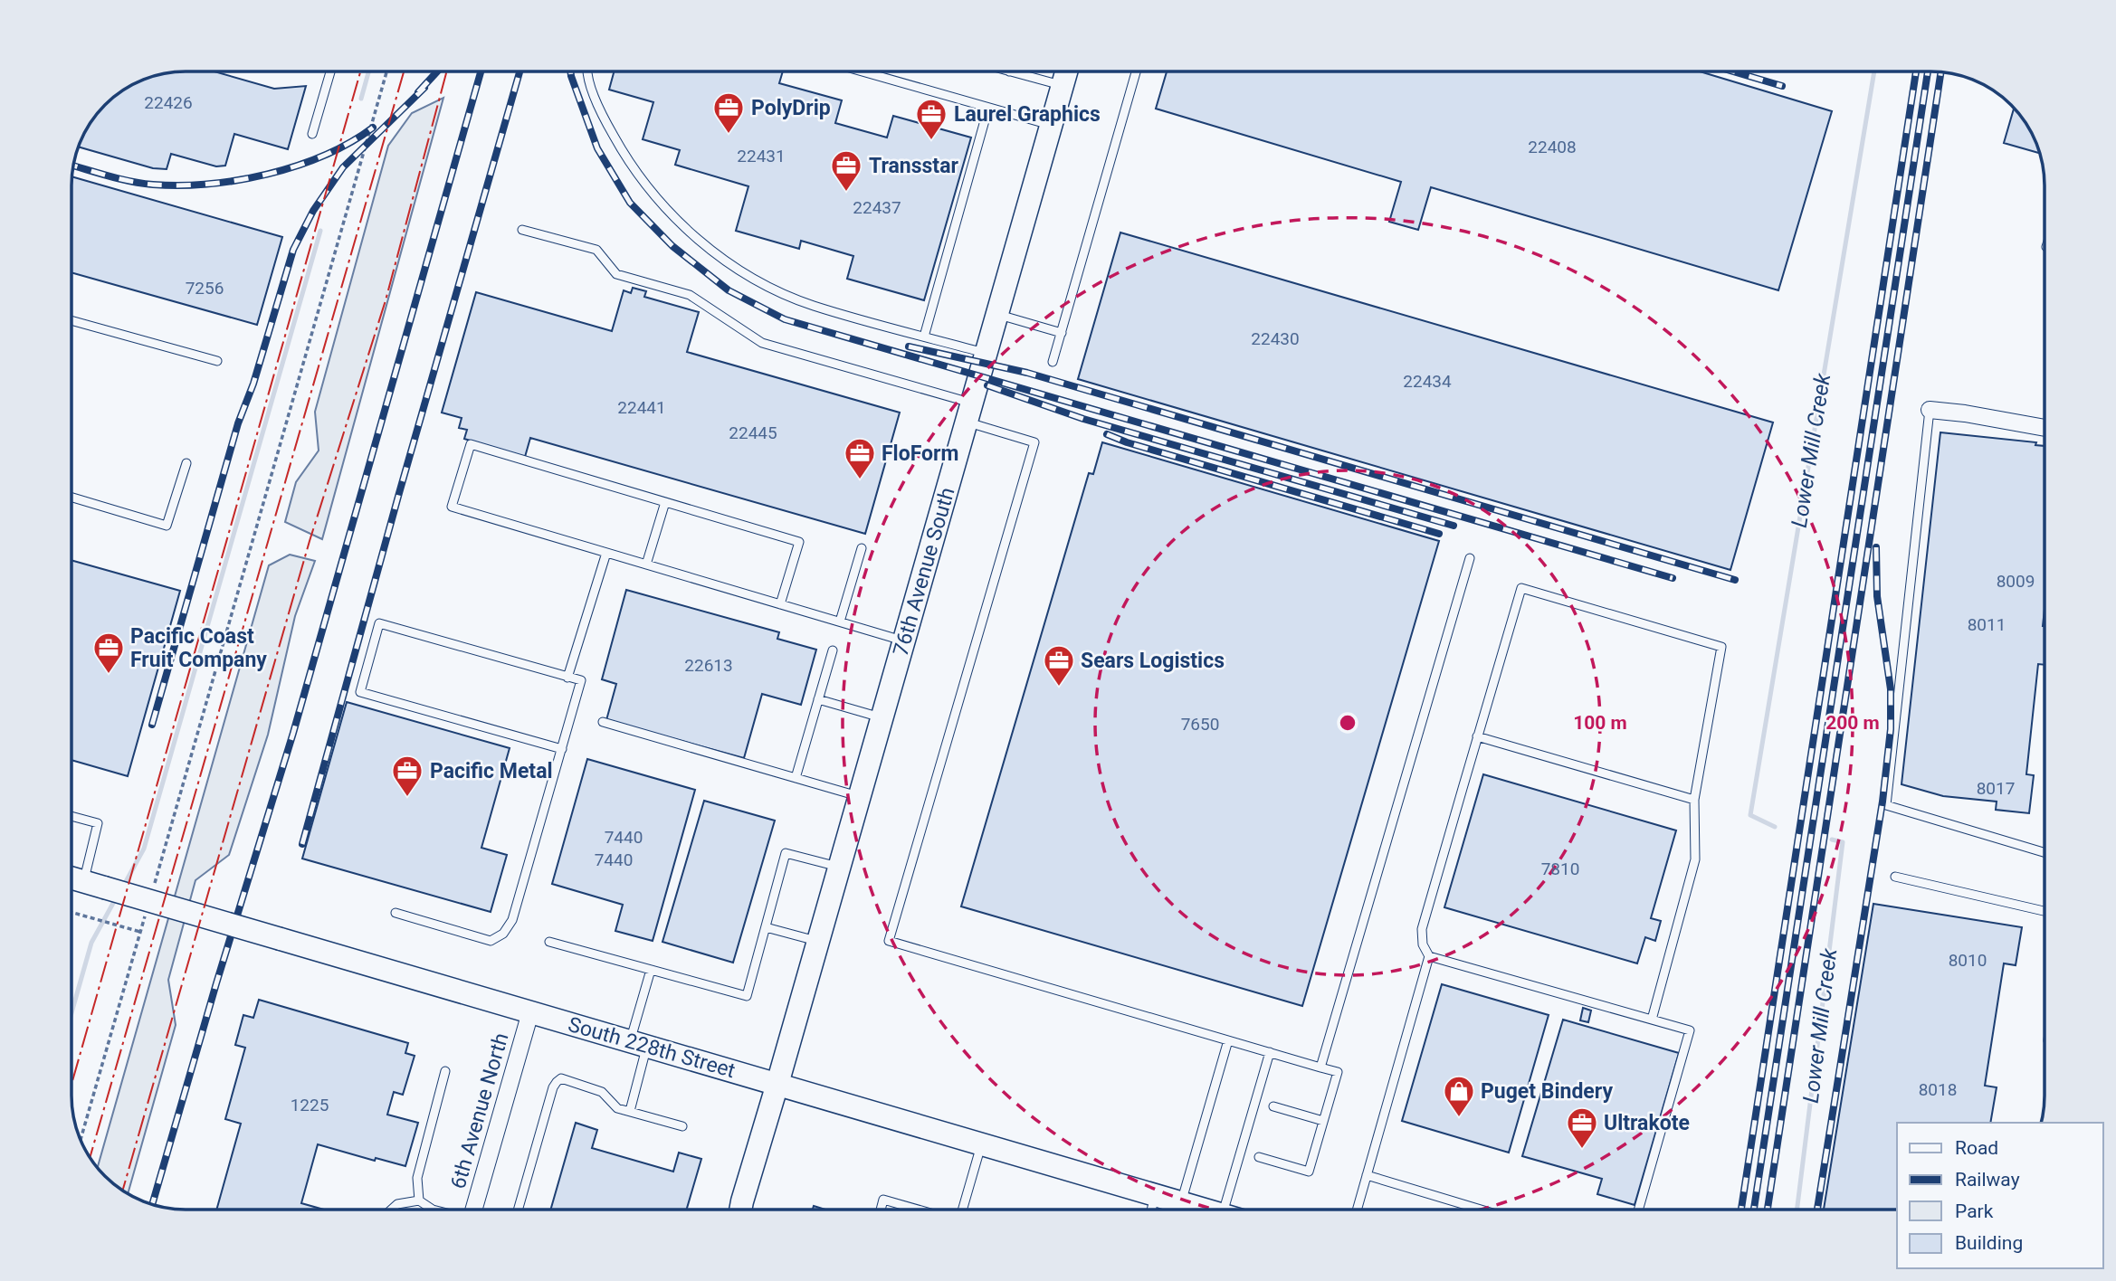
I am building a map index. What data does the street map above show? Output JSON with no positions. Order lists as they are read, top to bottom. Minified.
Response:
{"streets":{"street":["76th Avenue South","South 228th Street","6th Avenue North"]},"crossings":[["76th Avenue South","South 228th Street"],["South 228th Street","6th Avenue North"]],"water":["Lower Mill Creek"],"places":{"office":["PolyDrip","Laurel Graphics","Transstar","FloForm","Pacific Coast Fruit Company","Sears Logistics","Pacific Metal","Ultrakote"],"shop":["Puget Bindery"]},"house_numbers":["22426","22408","22431","22437","7256","22430","22434","22441","22445","8009","8011","22613","7650","8017","7440","7440","7810","8010","8018","1225"],"legend":["Road","Railway","Park","Building"],"rings":["100 m","200 m"]}
